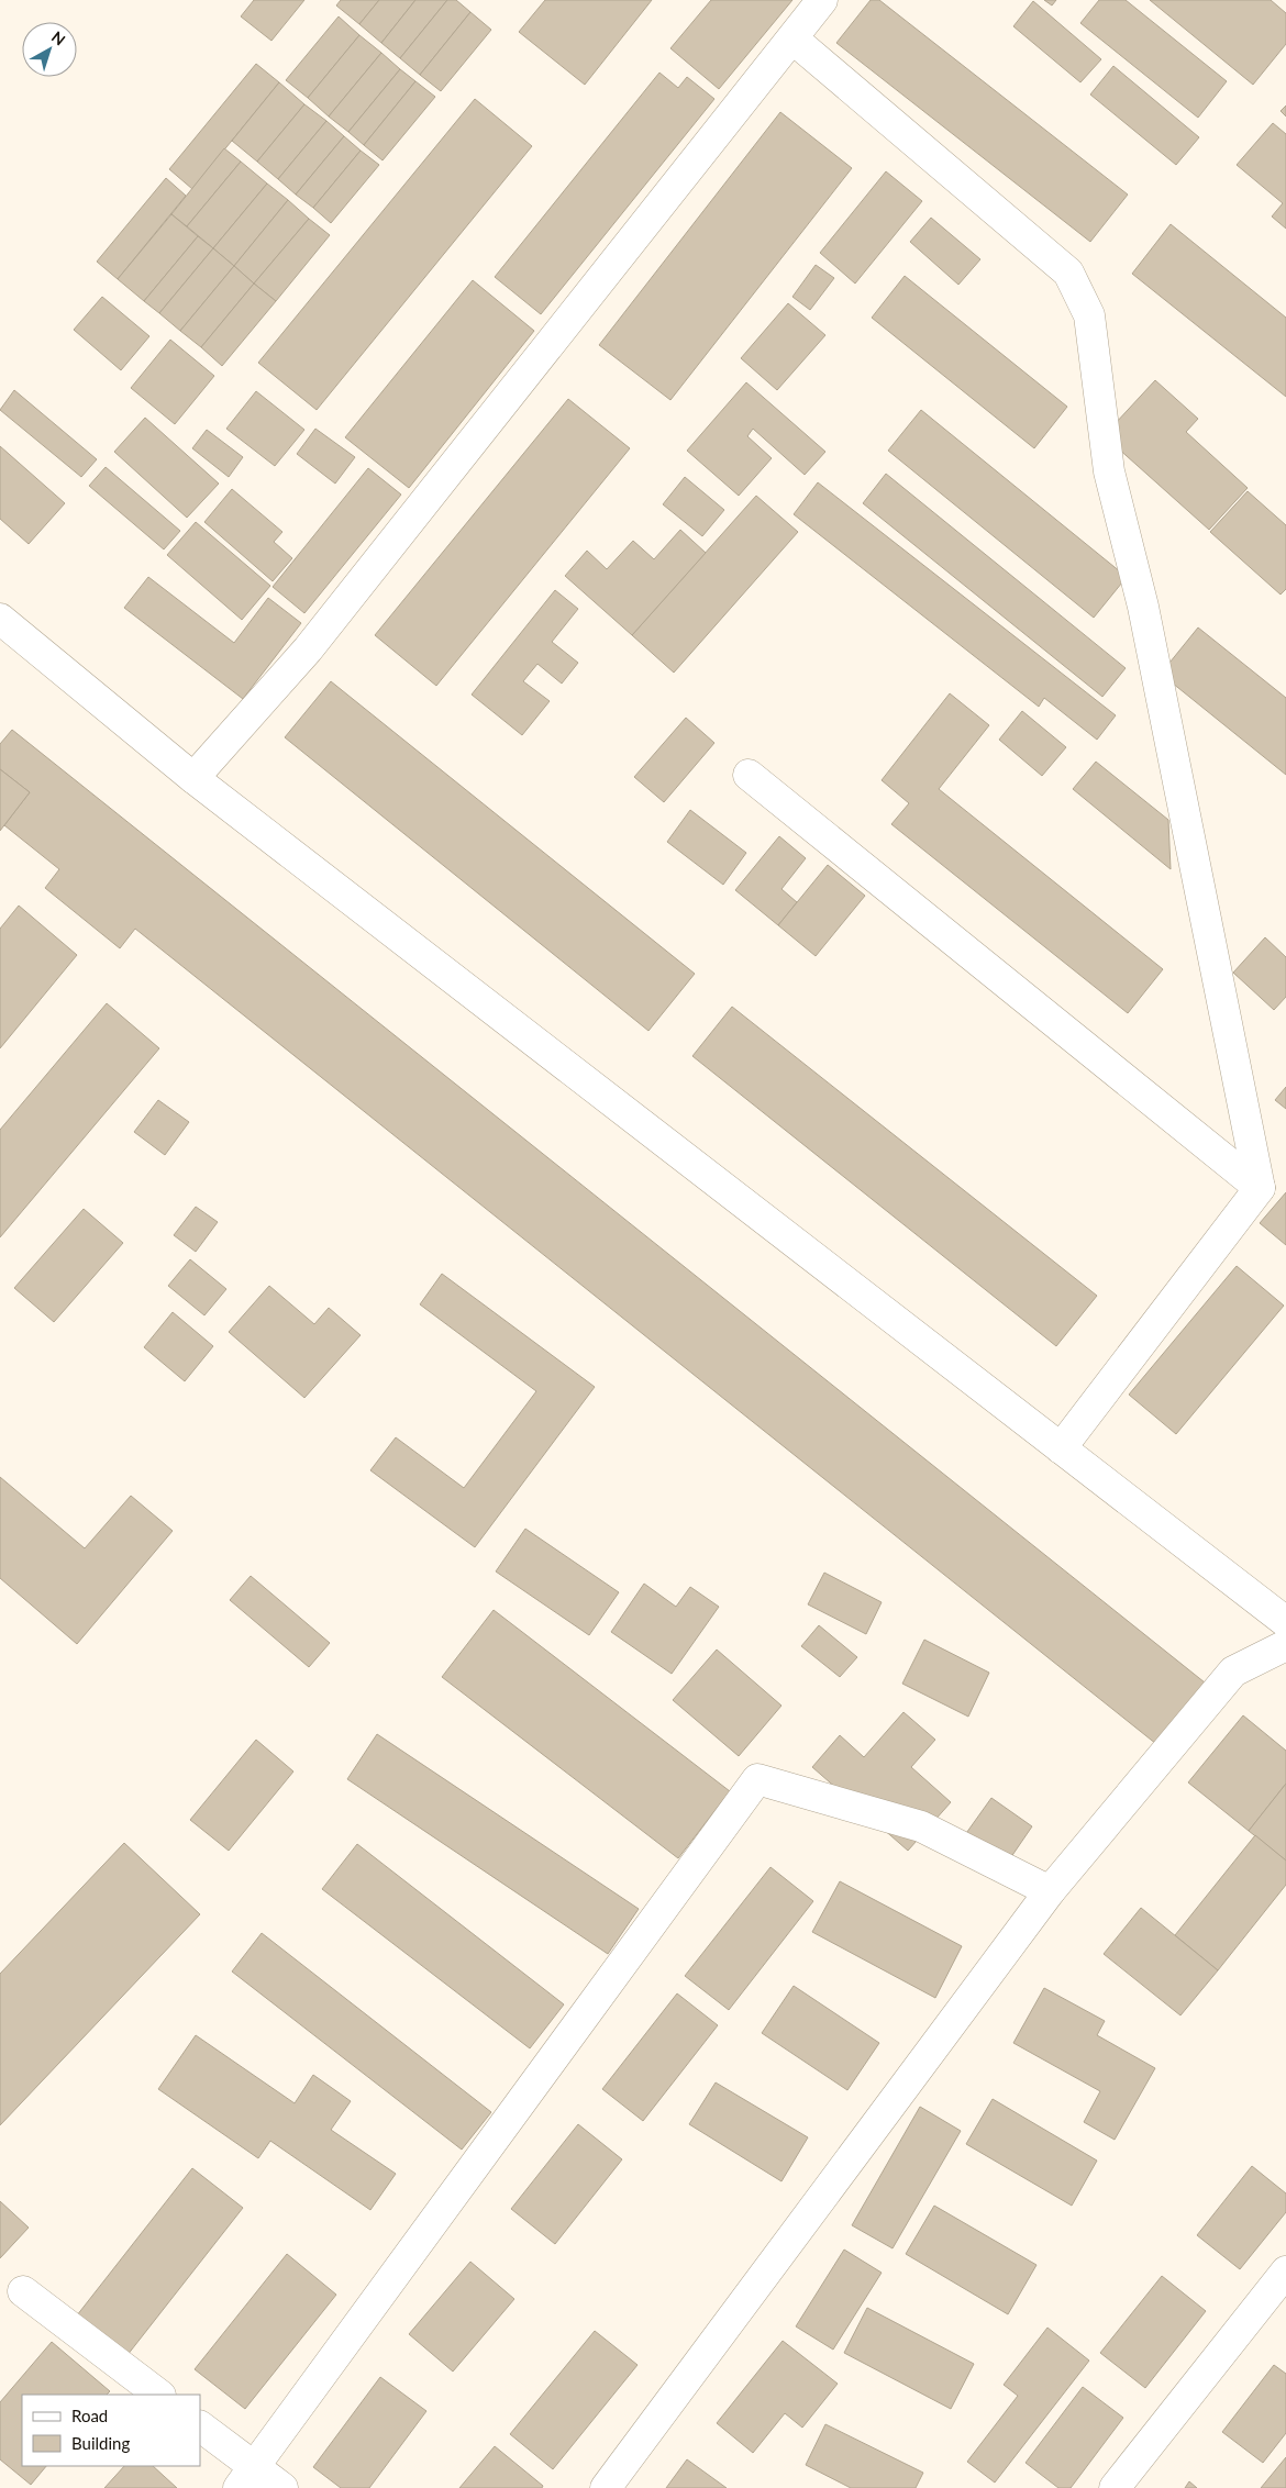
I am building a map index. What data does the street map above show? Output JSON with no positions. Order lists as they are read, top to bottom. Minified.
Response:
{"legend":["Road","Building"],"north":"top right"}
